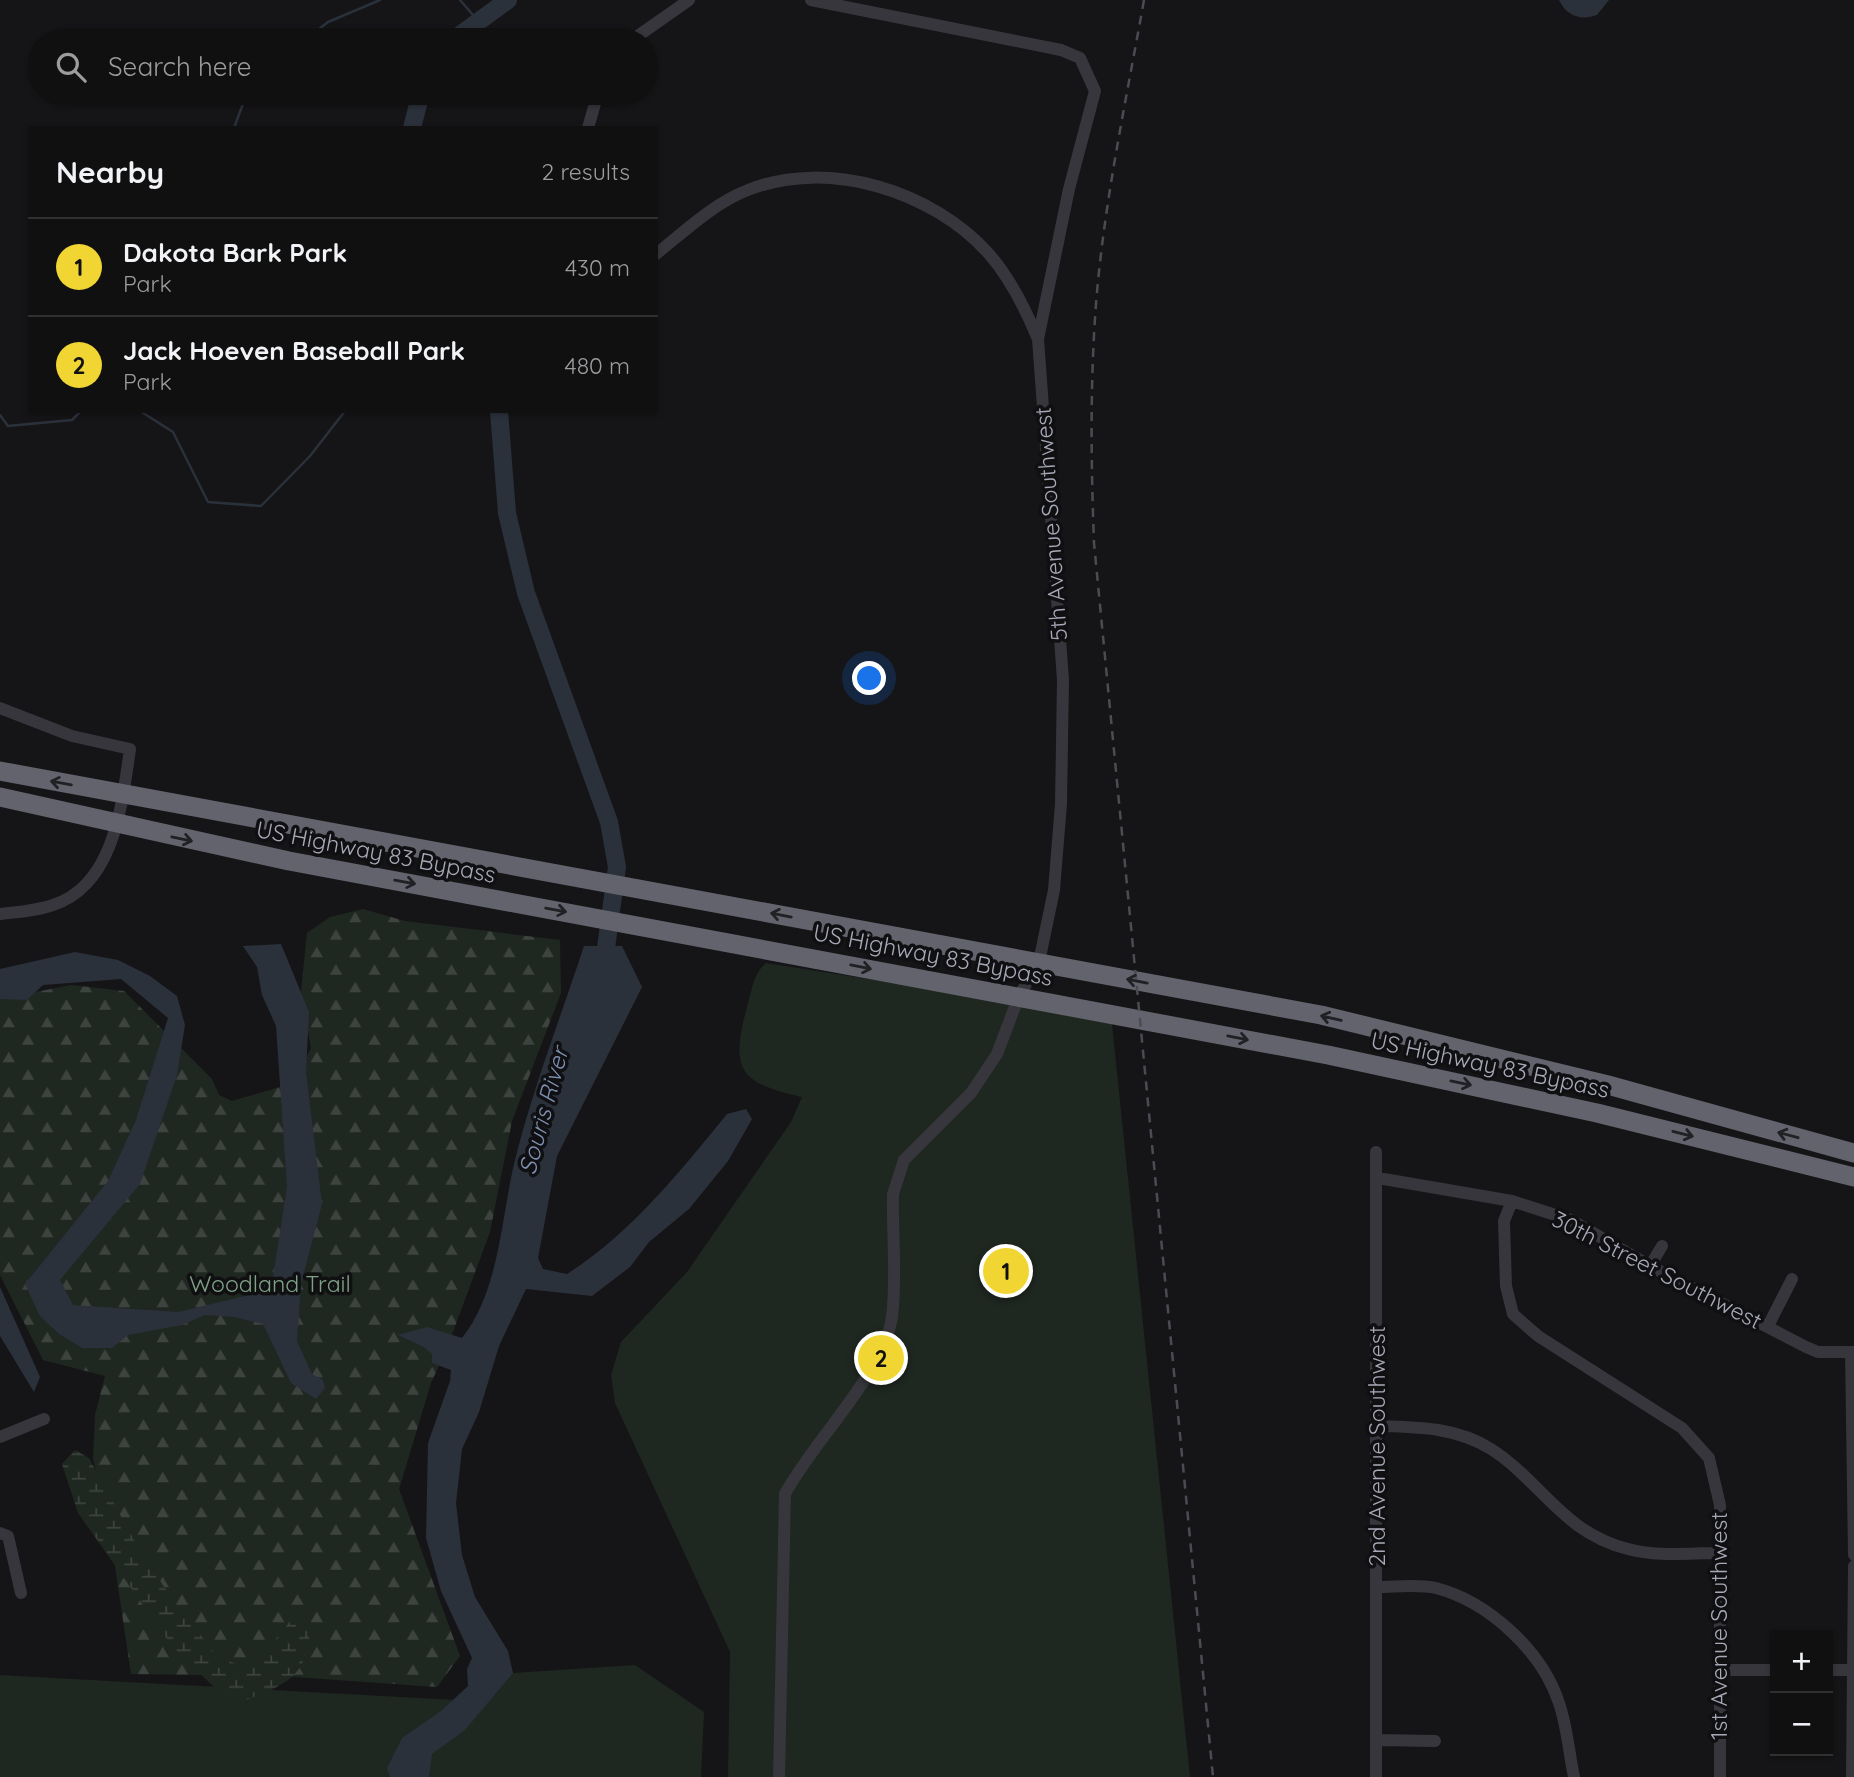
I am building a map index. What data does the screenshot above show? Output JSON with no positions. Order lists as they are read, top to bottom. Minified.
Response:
{"streets":{"highway":["US Highway 83 Bypass"],"street":["5th Avenue Southwest","30th Street Southwest","2nd Avenue Southwest","1st Avenue Southwest"]},"crossings":[["5th Avenue Southwest","US Highway 83 Bypass"],["30th Street Southwest","2nd Avenue Southwest"],["30th Street Southwest","1st Avenue Southwest"]],"water":["Souris River"],"parks":["Woodland Trail"],"page":{"search":"Search here","heading":["Nearby","2 results"],"list":[{"mark":"1","name":"Dakota Bark Park","note":"Park","value":"430 m"},{"mark":"2","name":"Jack Hoeven Baseball Park","note":"Park","value":"480 m"}],"pins":["1","2"],"map_buttons":["+","−"]}}
